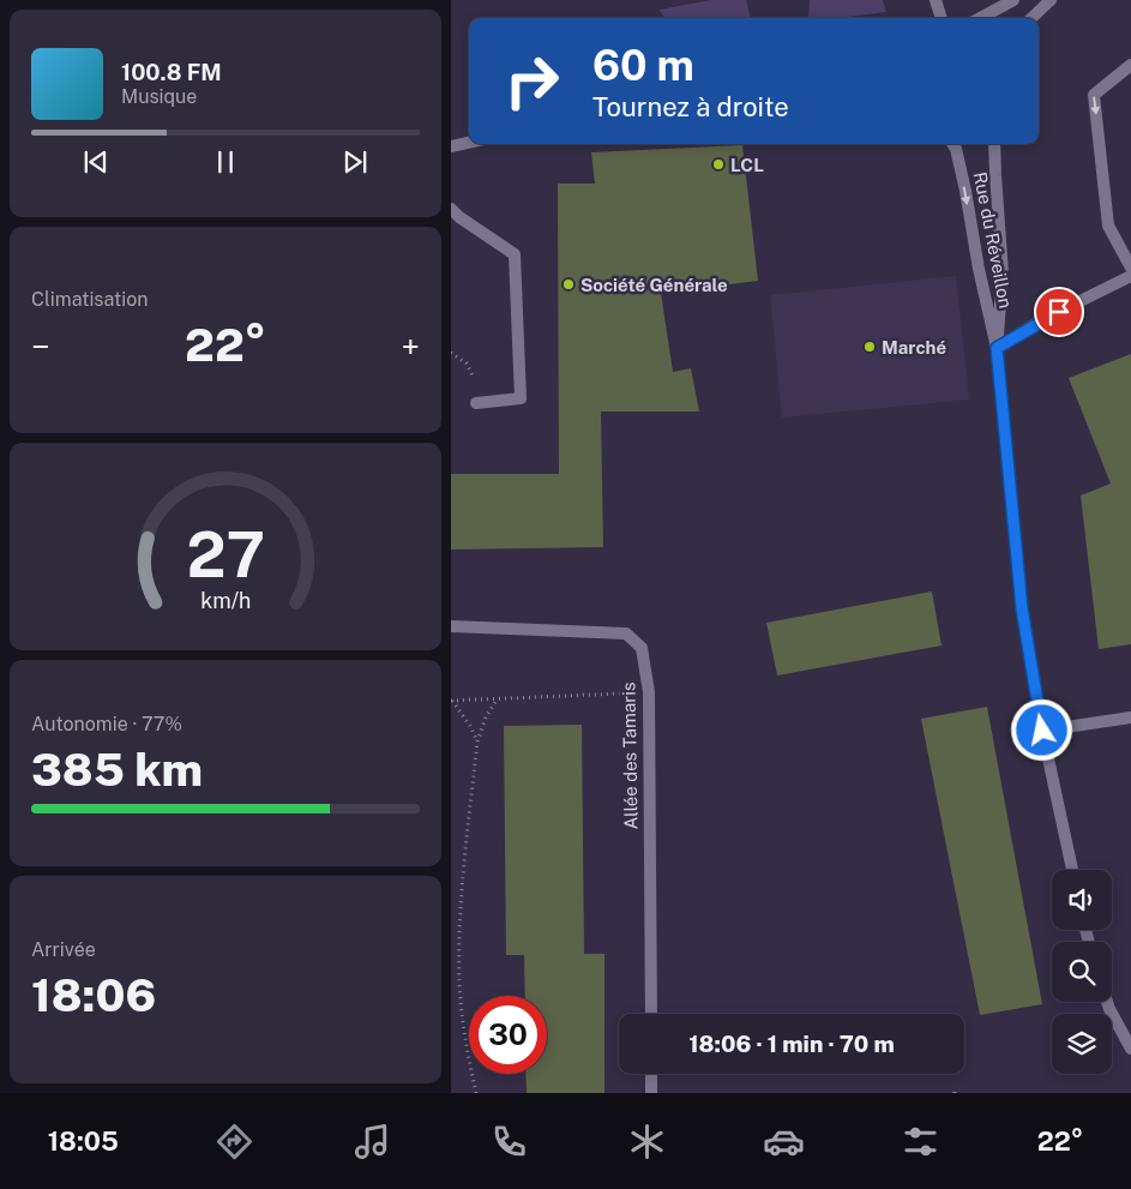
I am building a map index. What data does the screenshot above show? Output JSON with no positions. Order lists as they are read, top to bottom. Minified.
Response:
{"streets":{"street":["Rue du Réveillon","Allée des Tamaris"]},"places":["LCL","Société Générale","Marché"],"page":{"turn":["60 m","Tournez à droite"],"song":["100.8 FM","Musique"],"tile":["Climatisation",["Autonomie · 77%","385 km"],["Arrivée","18:06"]],"heat":["−","22°","+"],"limit":"30","trip":"18:06 · 1 min · 70 m","tabs":["18:05","22°"],"gauge":["27","km/h"]}}
